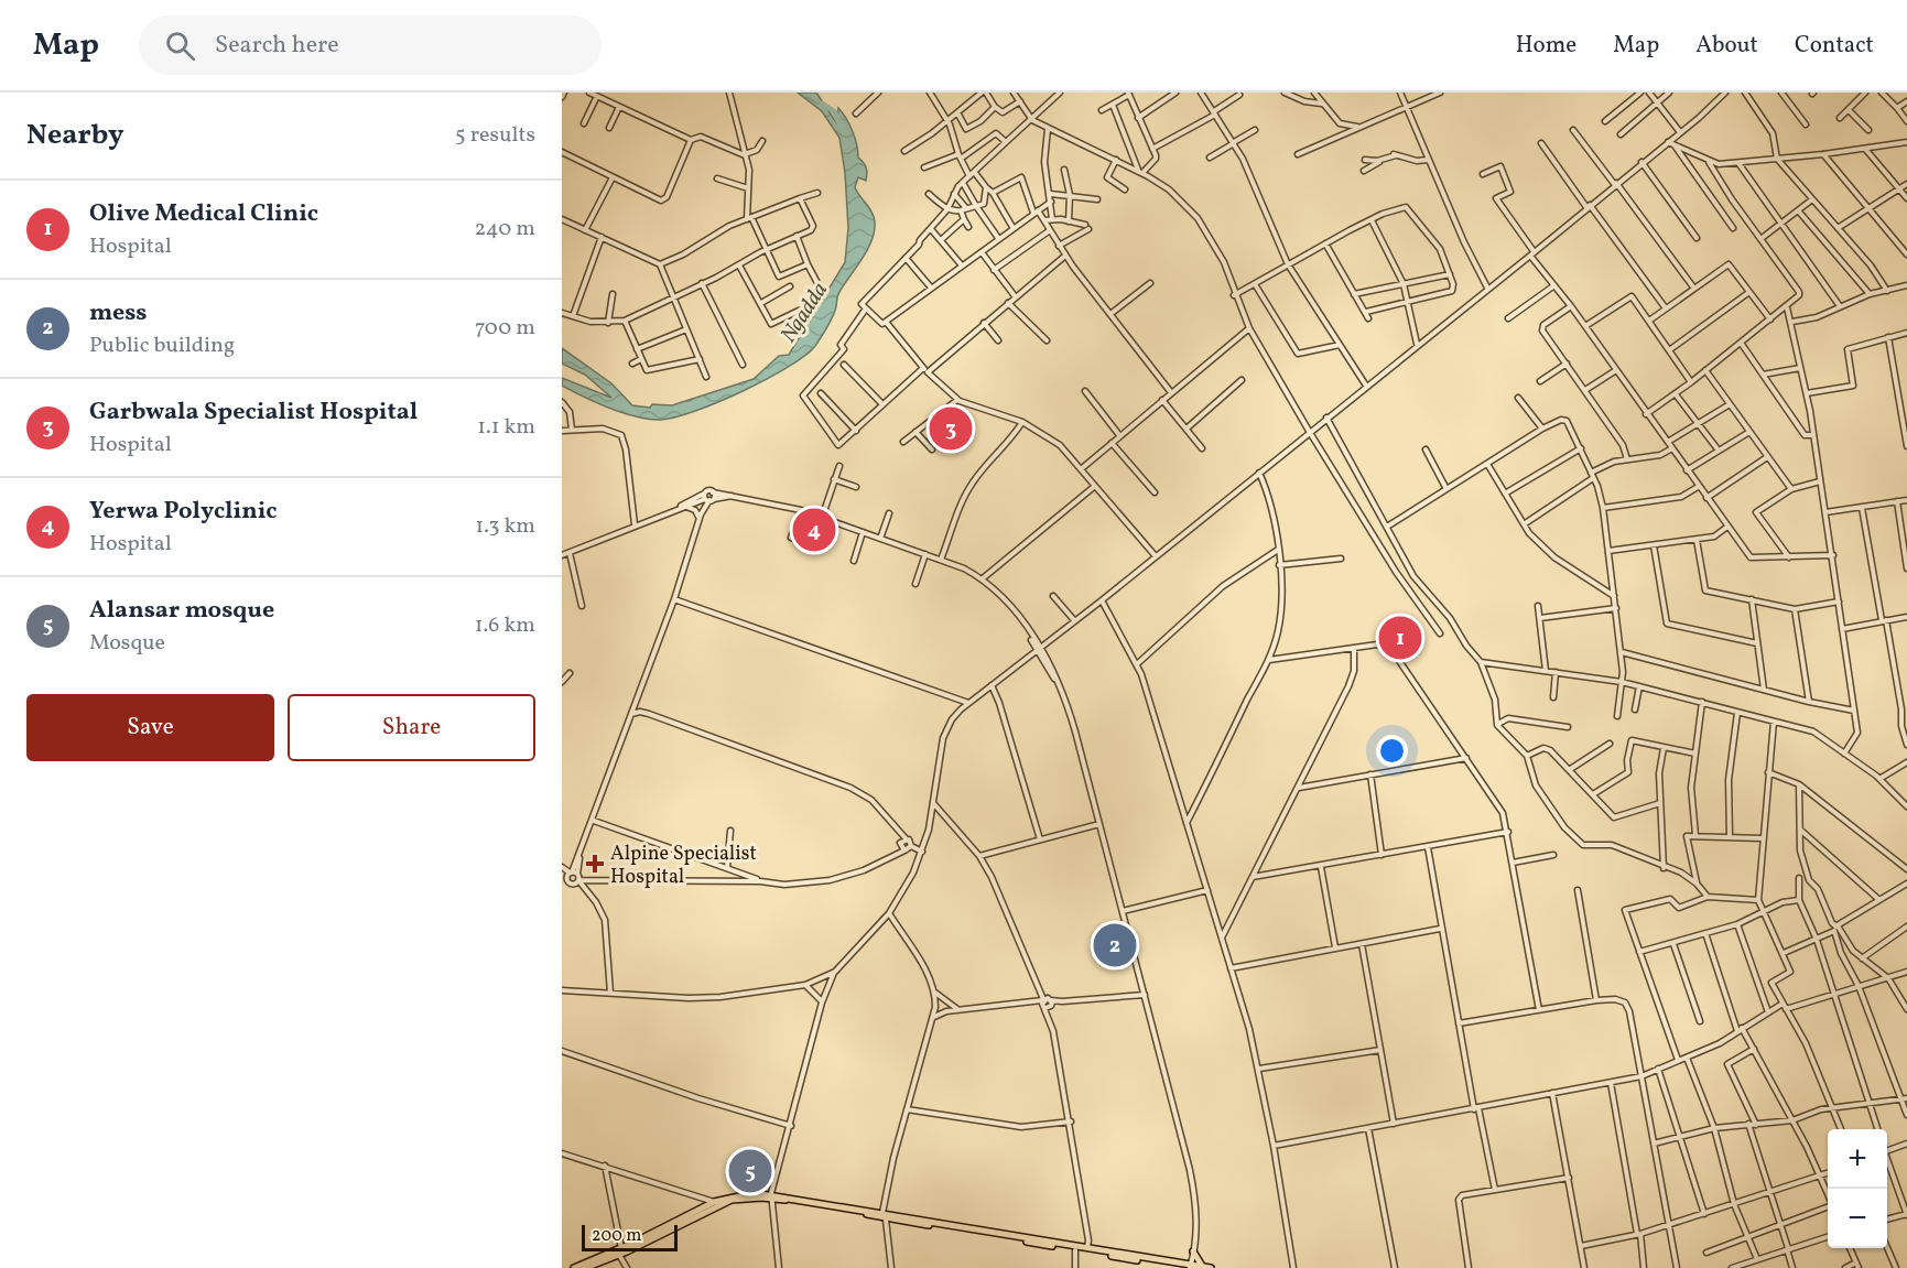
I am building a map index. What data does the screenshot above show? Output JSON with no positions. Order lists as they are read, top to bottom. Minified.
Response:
{"water":["Ngadda"],"places":{"health":["Alpine Specialist Hospital"]},"scale_bar":"200 m","page":{"header":"Map","search":"Search here","nav":["Home","Map","About","Contact"],"heading":["Nearby","5 results"],"list":[{"mark":"1","name":"Olive Medical Clinic","note":"Hospital","value":"240 m"},{"mark":"2","name":"mess","note":"Public building","value":"700 m"},{"mark":"3","name":"Garbwala Specialist Hospital","note":"Hospital","value":"1.1 km"},{"mark":"4","name":"Yerwa Polyclinic","note":"Hospital","value":"1.3 km"},{"mark":"5","name":"Alansar mosque","note":"Mosque","value":"1.6 km"}],"pins":["3","4","1","2","5"],"buttons":["Save","Share"],"map_buttons":["+","−"],"scale":"200 m"}}
